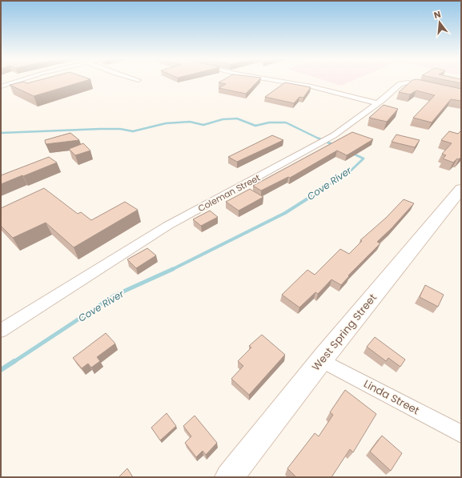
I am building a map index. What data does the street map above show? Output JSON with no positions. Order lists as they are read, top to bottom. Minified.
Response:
{"streets":{"main road":["West Spring Street"],"street":["Coleman Street","Linda Street"]},"crossings":[["West Spring Street","Linda Street"]],"water":["Cove River"],"north":"top"}
